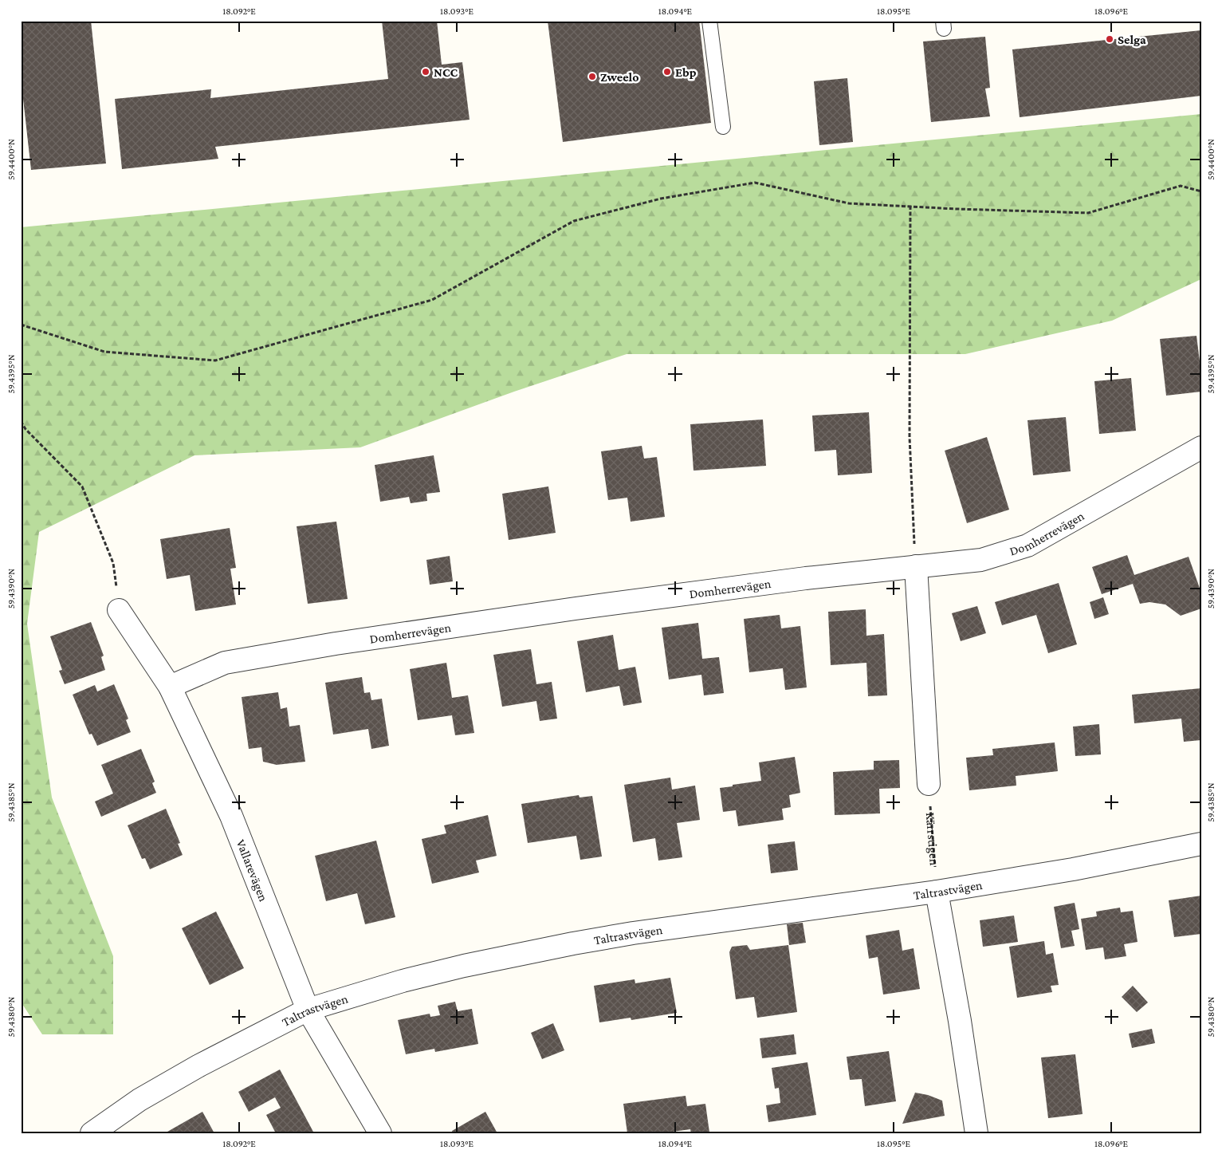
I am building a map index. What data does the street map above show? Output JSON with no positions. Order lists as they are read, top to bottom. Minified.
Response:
{"streets":{"street":["Domherrevägen","Vallarevägen","Taltrastvägen"],"path":["Kärrstigen"]},"crossings":[["Domherrevägen","Vallarevägen"],["Kärrstigen","Taltrastvägen"],["Vallarevägen","Taltrastvägen"]],"places":["Selga","NCC","Ebp","Zweelo"],"coordinates":["18.092°E","18.093°E","18.094°E","18.095°E","18.096°E","59.4400°N","59.4395°N","59.4390°N","59.4385°N","59.4380°N"]}
